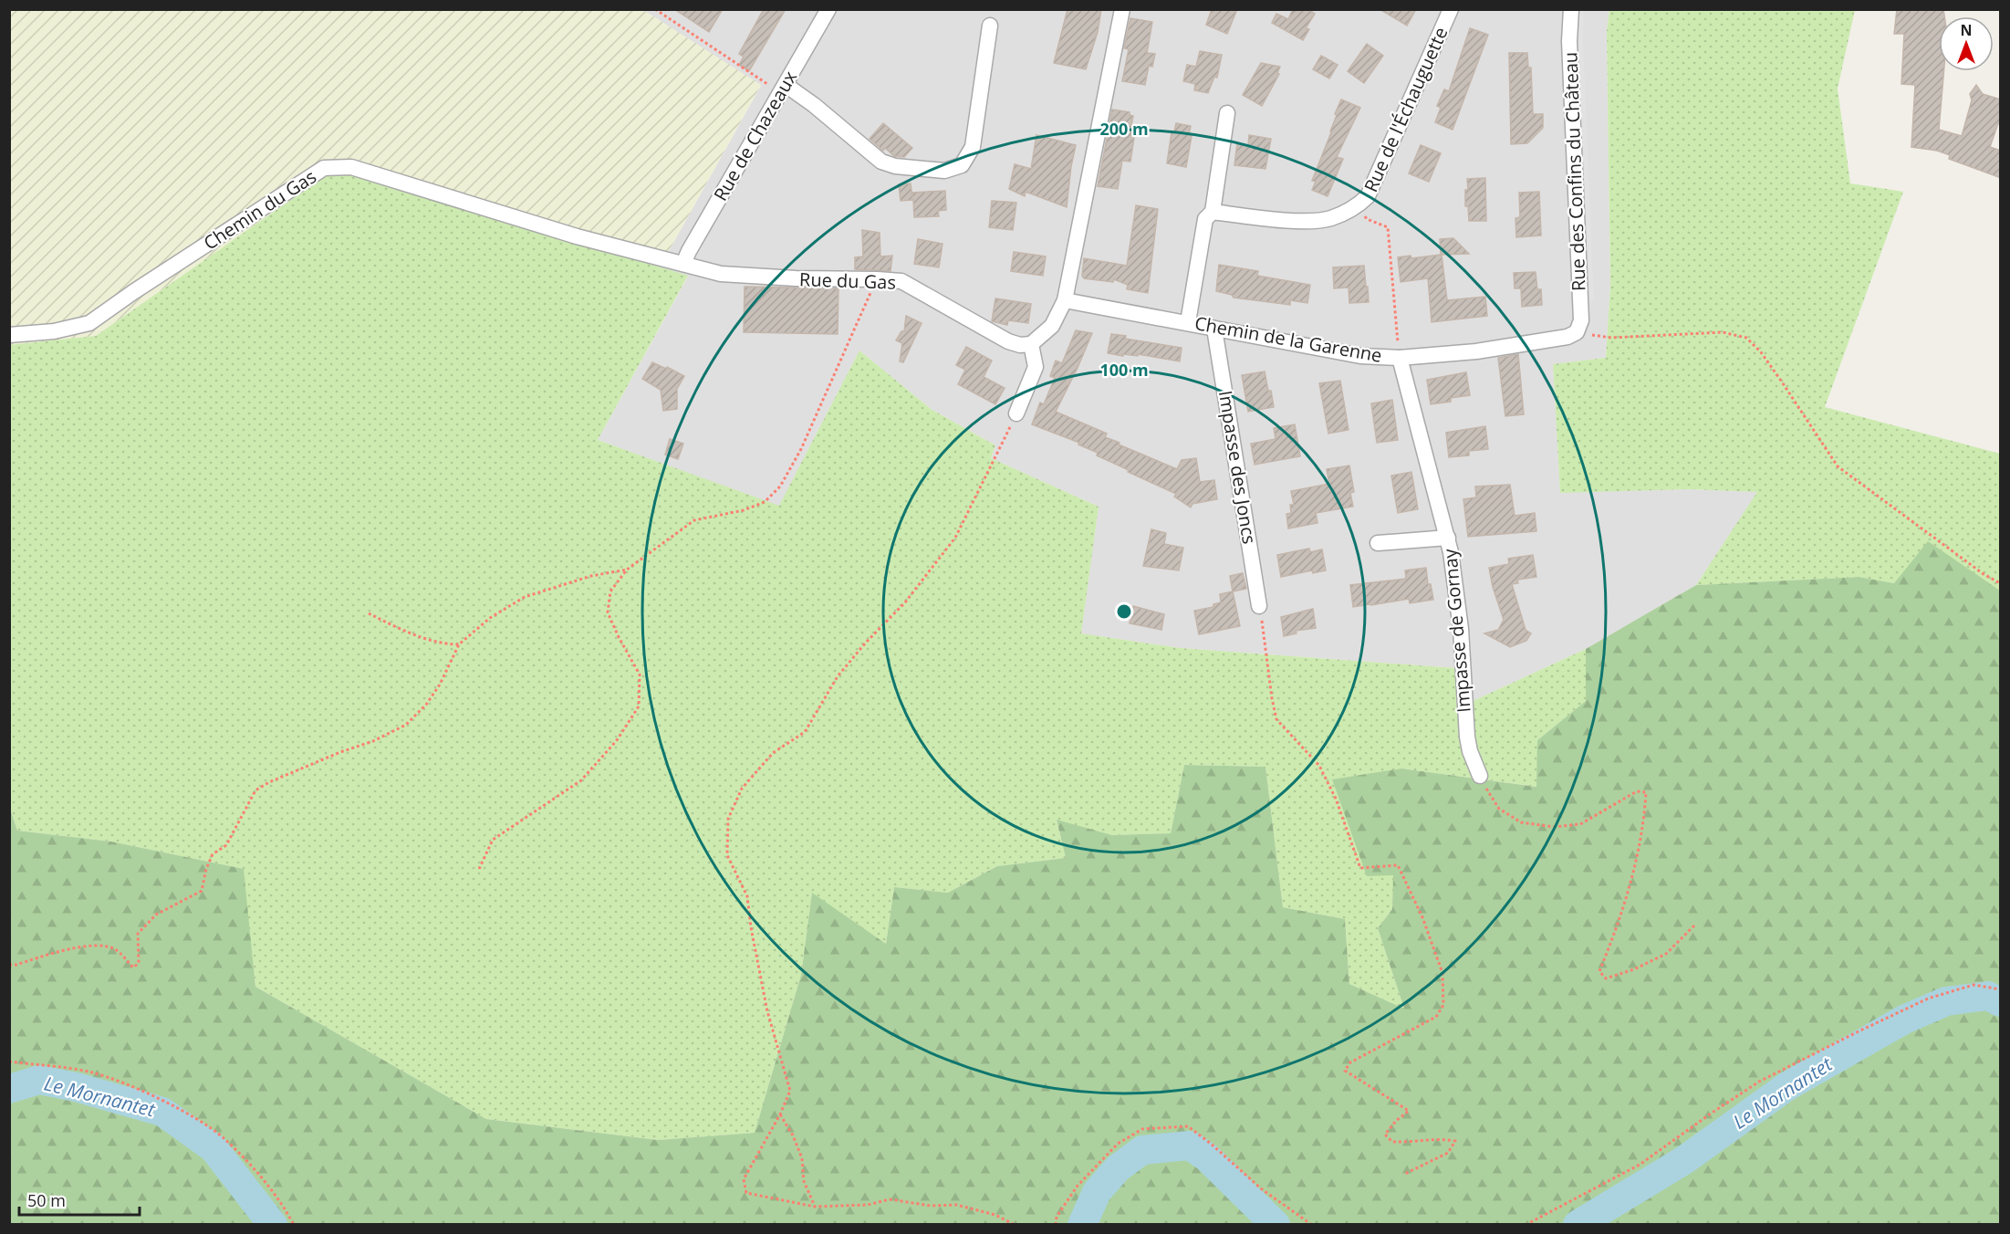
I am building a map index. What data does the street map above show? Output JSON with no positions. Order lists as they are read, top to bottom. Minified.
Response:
{"streets":{"street":["Rue de l'Échauguette","Rue de Chazeaux","Rue des Confins du Château","Chemin du Gas","Rue du Gas","Chemin de la Garenne","Impasse des Joncs","Impasse de Gornay"]},"crossings":[["Rue de Chazeaux","Chemin du Gas"],["Rue de Chazeaux","Rue du Gas"],["Rue des Confins du Château","Chemin de la Garenne"],["Chemin du Gas","Rue du Gas"],["Chemin de la Garenne","Impasse des Joncs"],["Chemin de la Garenne","Impasse de Gornay"]],"water":["Le Mornantet"],"scale_bar":"50 m","north":"top","rings":["200 m","100 m"]}
